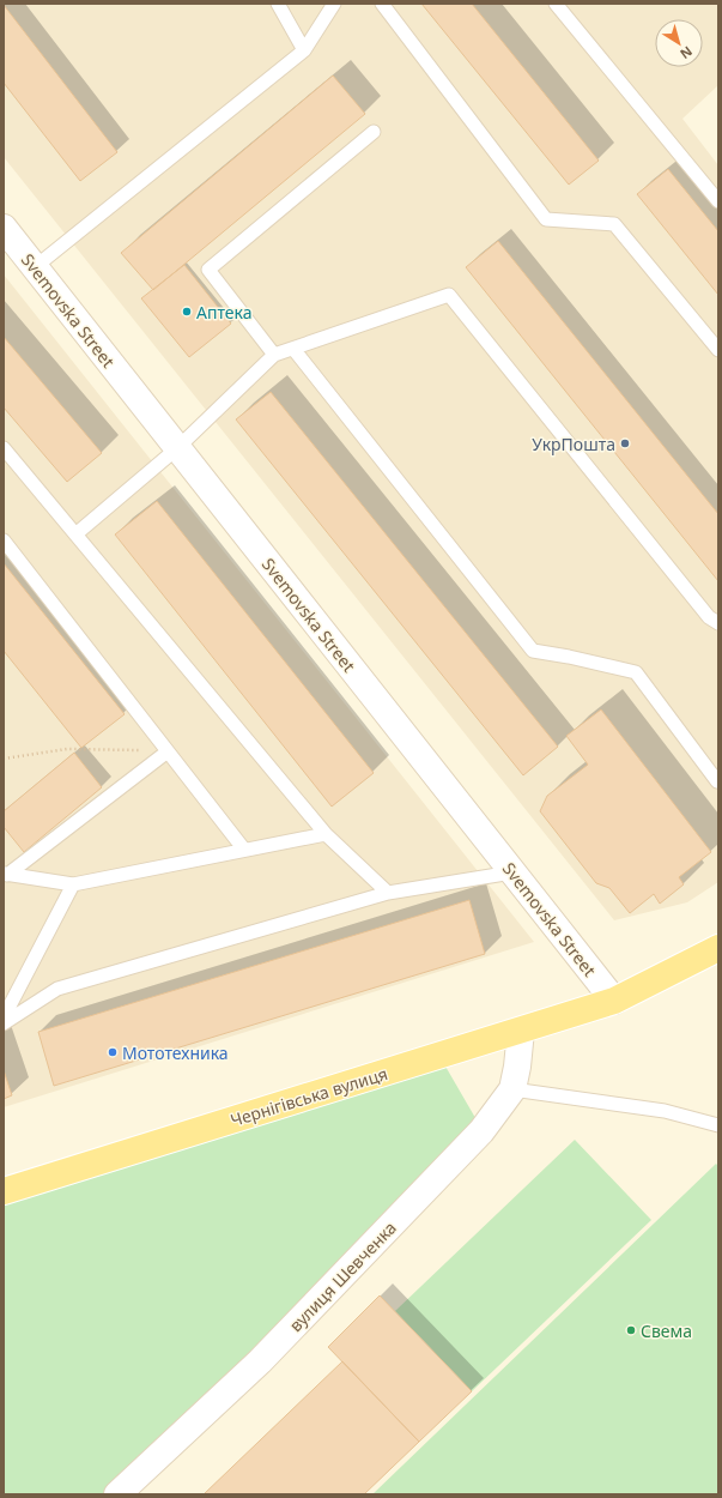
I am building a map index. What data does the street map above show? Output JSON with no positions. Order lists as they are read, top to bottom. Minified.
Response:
{"streets":{"main road":["Чернігівська вулиця"],"street":["Svemovska Street","вулиця Шевченка"]},"crossings":[["Svemovska Street","Чернігівська вулиця"],["Чернігівська вулиця","вулиця Шевченка"]],"places":["Аптека","УкрПошта","Мототехника","Свема"],"north":"bottom right"}
